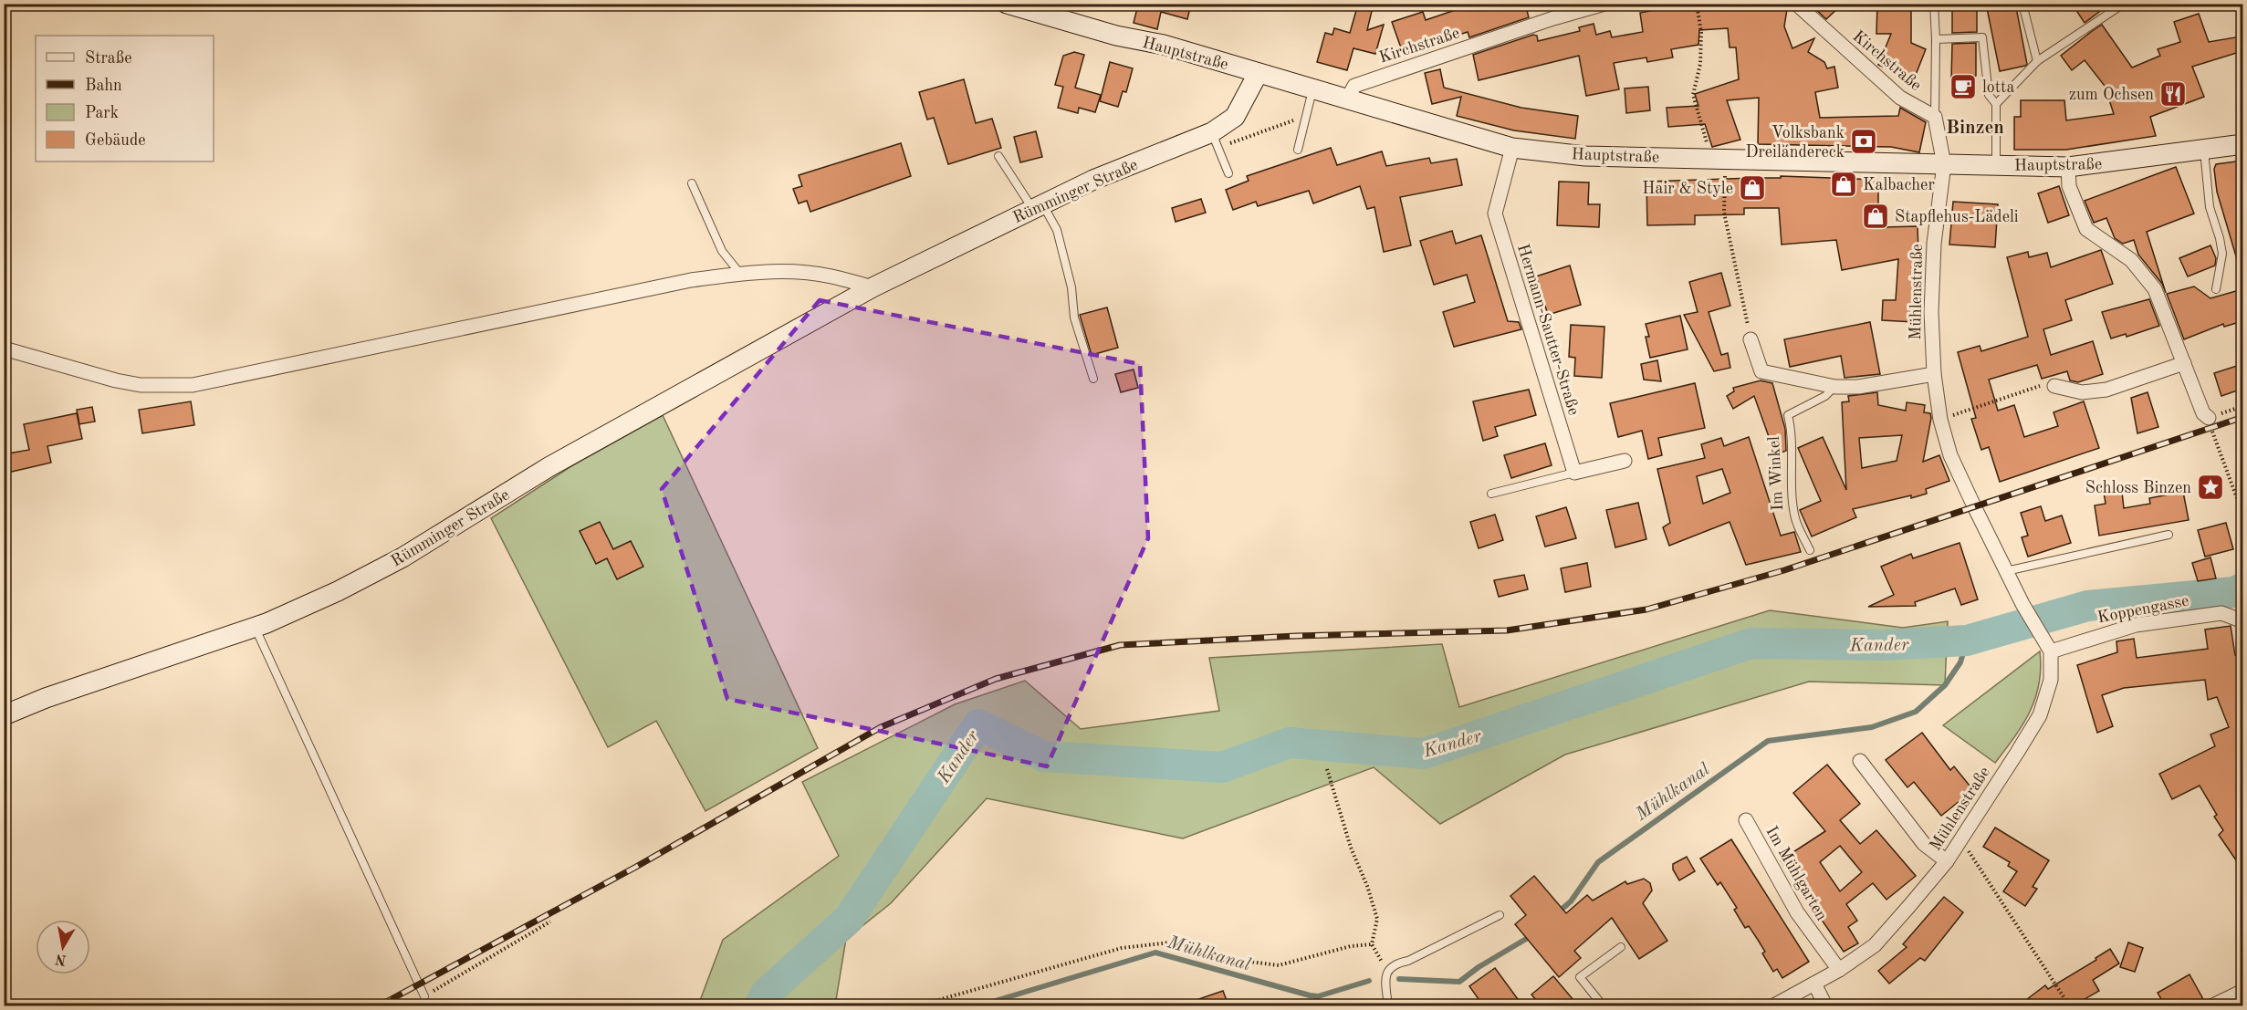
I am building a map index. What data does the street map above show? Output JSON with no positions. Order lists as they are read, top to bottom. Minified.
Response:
{"streets":{"main road":["Hauptstraße","Rümminger Straße"],"street":["Kirchstraße","Mühlenstraße","Hermann-Sautter-Straße","Koppengasse","Im Mühlgarten"],"lane":["Im Winkel"]},"crossings":[["Kirchstraße","Hauptstraße"],["Kirchstraße","Mühlenstraße"],["Hauptstraße","Rümminger Straße"],["Hauptstraße","Mühlenstraße"],["Hauptstraße","Hermann-Sautter-Straße"],["Mühlenstraße","Koppengasse"],["Mühlenstraße","Im Mühlgarten"]],"districts":["Binzen"],"water":["Kander","Mühlkanal"],"places":{"cafe":["lotta"],"restaurant":["zum Ochsen"],"bank":["Volksbank Dreiländereck"],"shop":["Kalbacher","Hair & Style","Stapflehus-Lädeli"],"place":["Schloss Binzen"]},"legend":["Straße","Bahn","Park","Gebäude"],"north":"bottom"}
